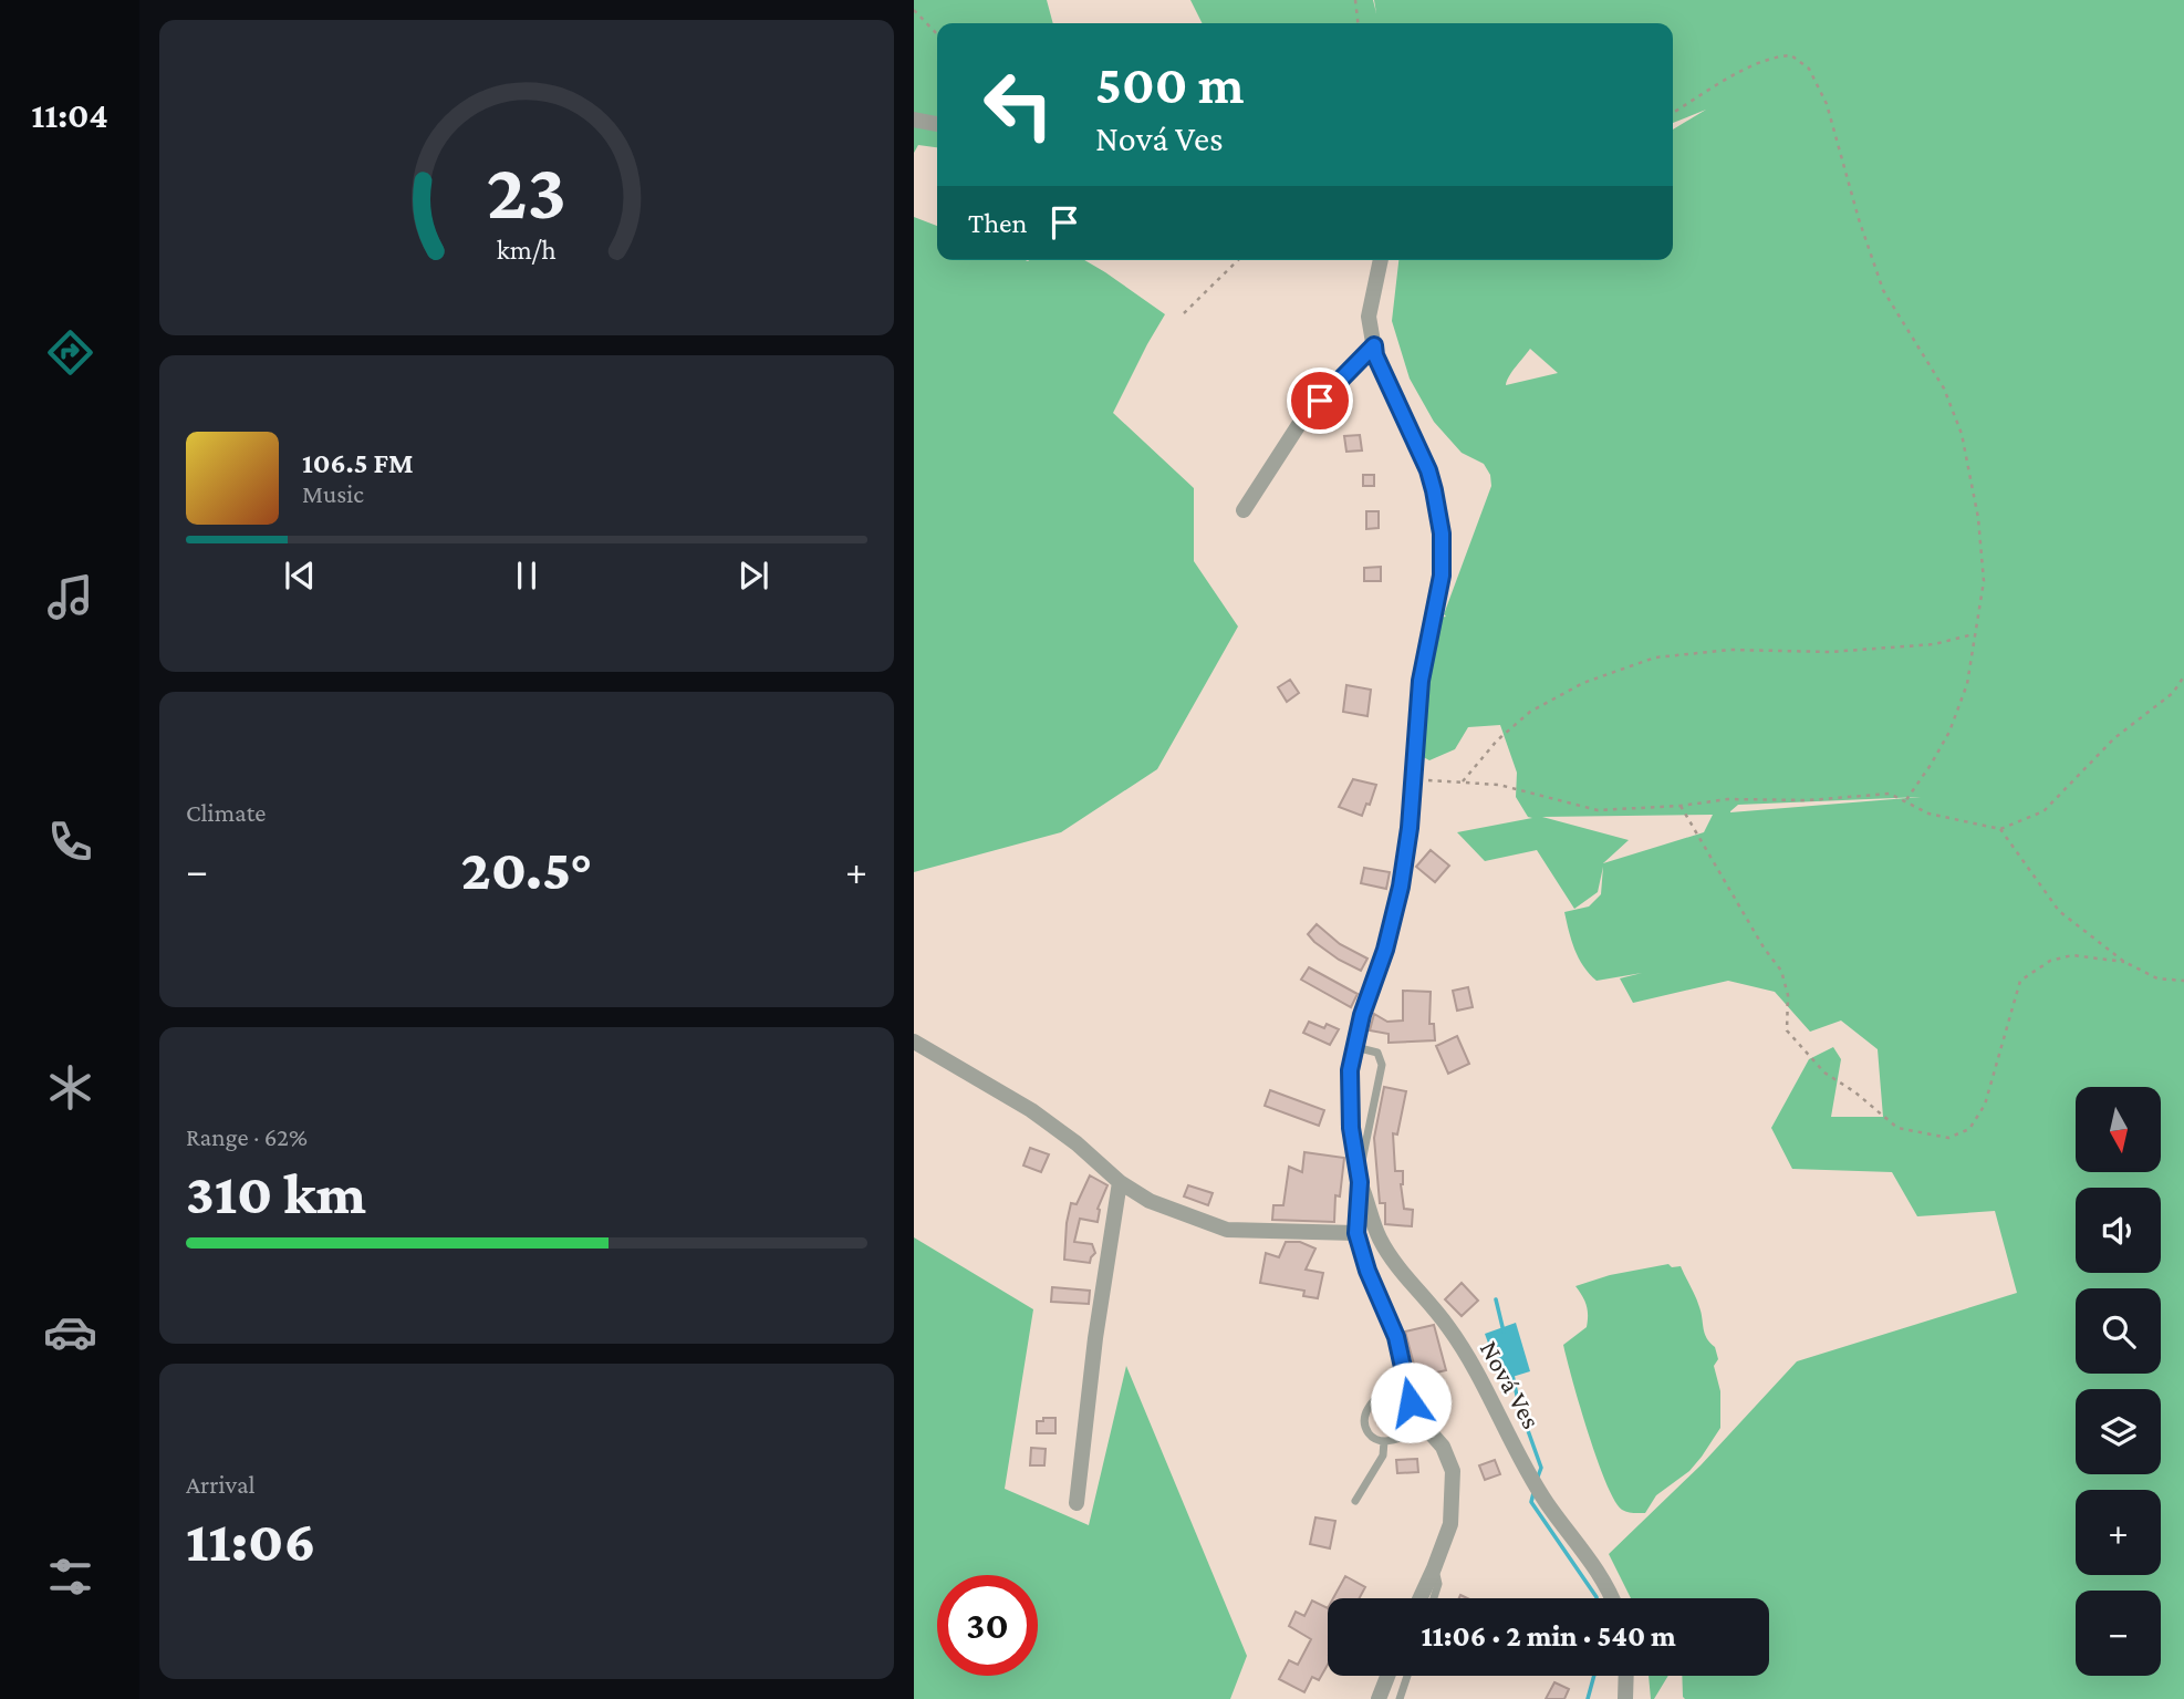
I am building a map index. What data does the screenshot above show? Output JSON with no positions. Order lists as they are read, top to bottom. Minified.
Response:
{"streets":{"street":["Nová Ves"]},"north":"bottom","page":{"tabs":"11:04","turn":["500 m","Nová Ves"],"then":"Then","song":["106.5 FM","Music"],"tile":["Climate",["Range · 62%","310 km"],["Arrival","11:06"]],"heat":["−","20.5°","+"],"map_buttons":["+","−"],"limit":"30","trip":"11:06 · 2 min · 540 m","gauge":["23","km/h"]}}
